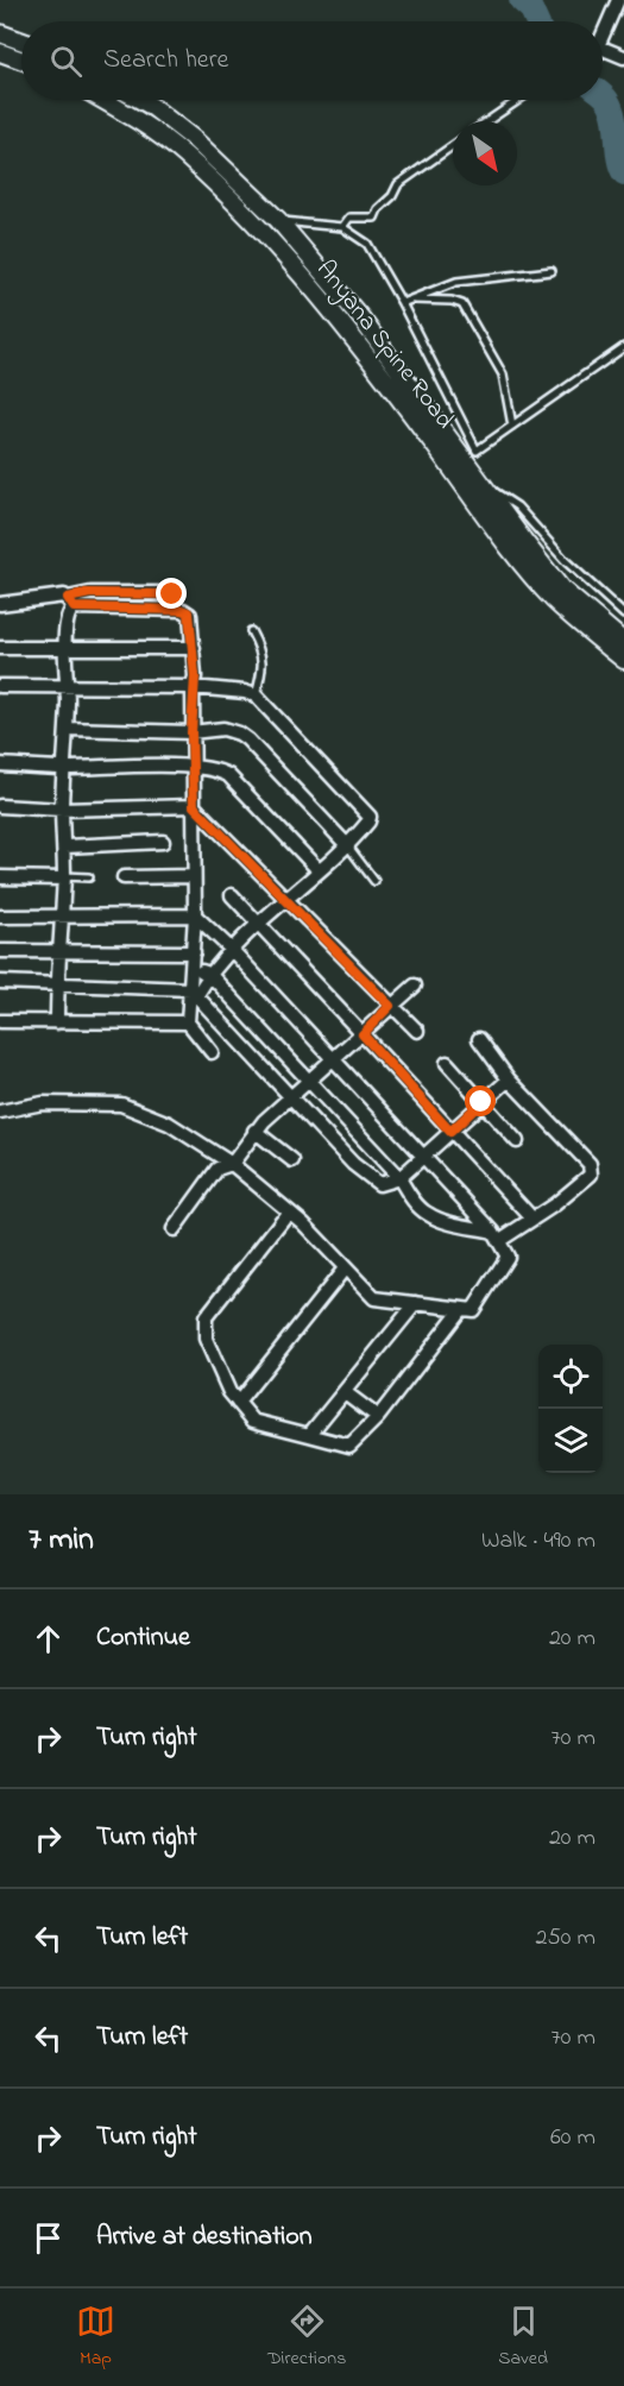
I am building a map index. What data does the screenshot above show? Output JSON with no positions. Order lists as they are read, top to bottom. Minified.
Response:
{"streets":{"main road":["Anyana Spine Road"]},"north":"bottom right","page":{"search":"Search here","heading":["7 min","Walk · 490 m"],"list":[["Continue","20 m"],["Turn right","70 m"],["Turn right","20 m"],["Turn left","250 m"],["Turn left","70 m"],["Turn right","60 m"],"Arrive at destination"],"nav":["Map","Directions","Saved"]}}
